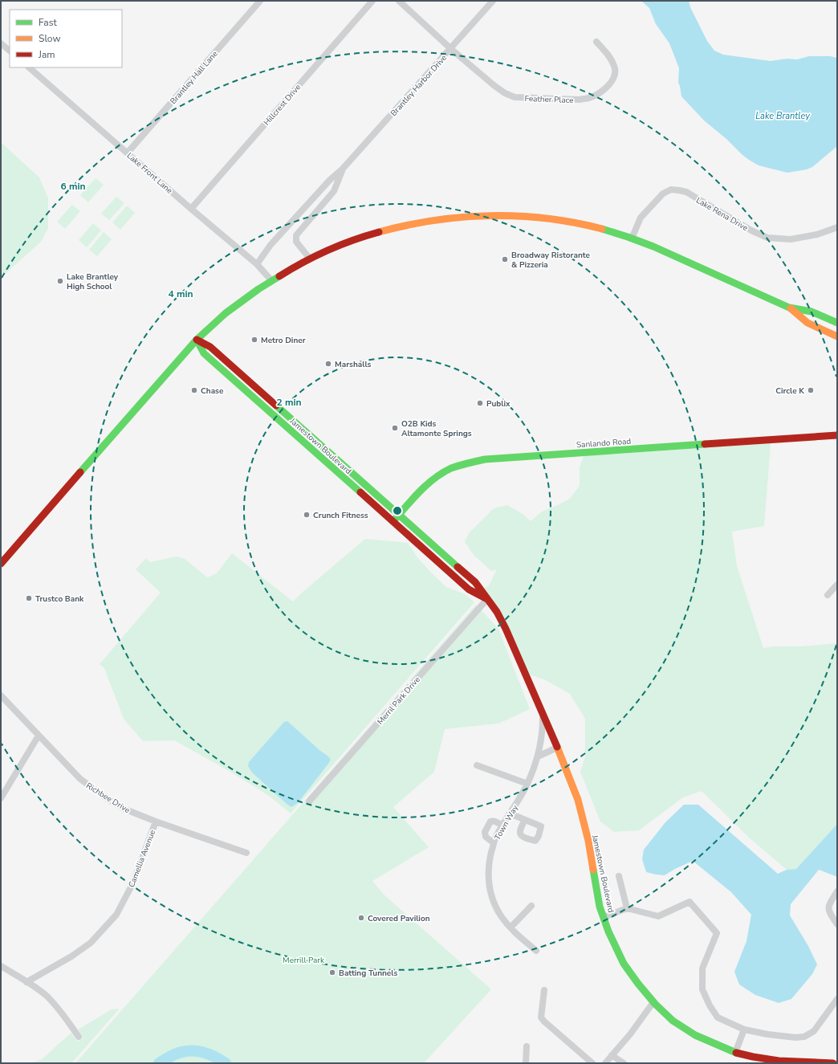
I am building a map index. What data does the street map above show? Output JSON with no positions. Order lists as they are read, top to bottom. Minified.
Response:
{"streets":{"street":["Brantley Hall Lane","Brantley Harbor Drive","Feather Place","Hillcrest Drive","Lake Front Lane","Lake Rena Drive","Sanlando Road","Jamestown Boulevard","Merril Park Drive","Richbee Drive","Town Way","Camellia Avenue"]},"crossings":[["Brantley Hall Lane","Lake Front Lane"],["Brantley Harbor Drive","Feather Place"],["Brantley Harbor Drive","Lake Front Lane"],["Hillcrest Drive","Lake Front Lane"],["Sanlando Road","Jamestown Boulevard"],["Jamestown Boulevard","Merril Park Drive"],["Jamestown Boulevard","Town Way"],["Richbee Drive","Camellia Avenue"]],"water":["Lake Brantley"],"parks":["Merrill Park"],"places":["Broadway Ristorante & Pizzeria","Lake Brantley High School","Metro Diner","Marshalls","Chase","Circle K","Publix","O2B Kids Altamonte Springs","Crunch Fitness","Trustco Bank","Covered Pavilion","Batting Tunnels"],"legend":["Fast","Slow","Jam"],"rings":["6 min","4 min","2 min"]}
